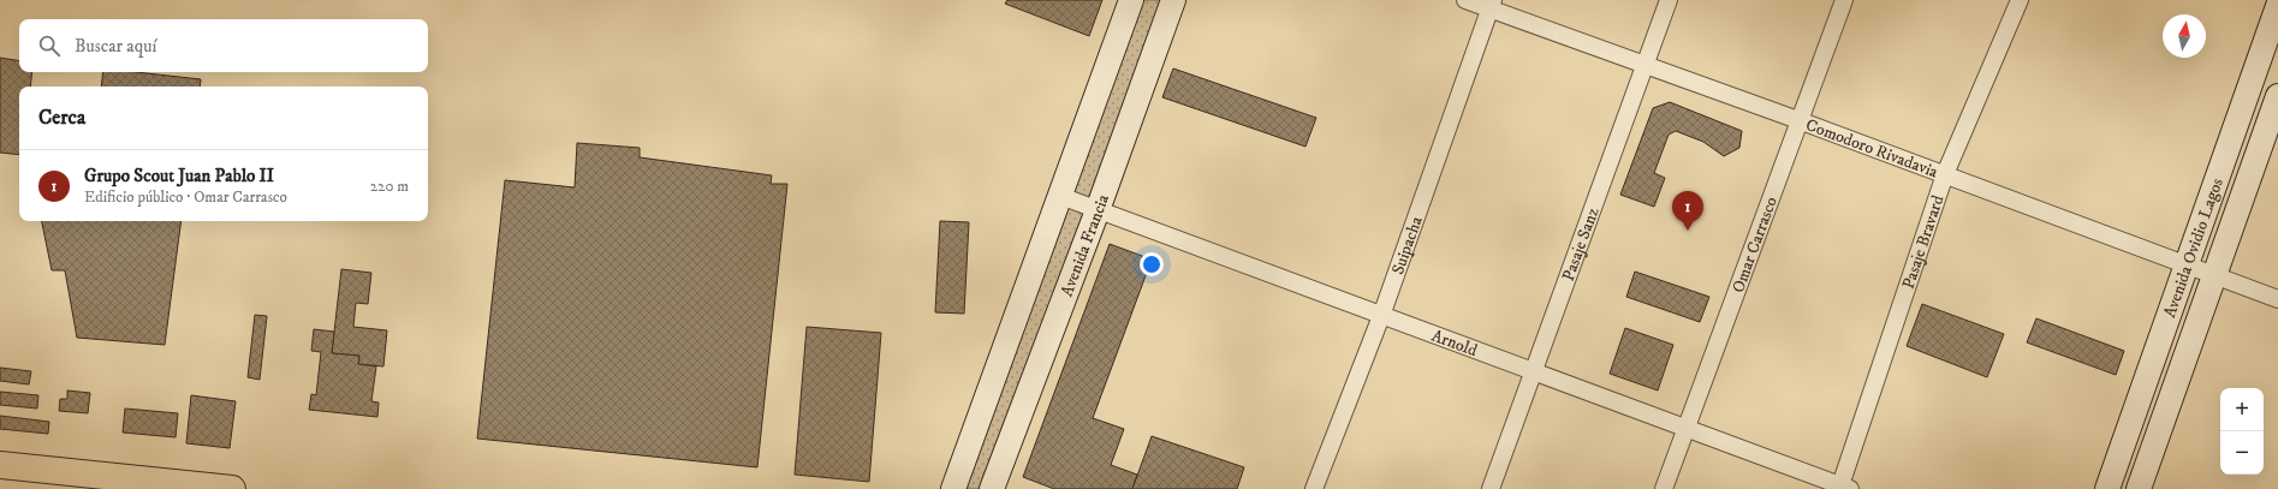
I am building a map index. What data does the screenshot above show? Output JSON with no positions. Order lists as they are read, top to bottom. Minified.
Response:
{"streets":{"main road":["Avenida Francia","Avenida Ovidio Lagos"],"street":["Comodoro Rivadavia","Pasaje Bravard","Pasaje Sanz","Omar Carrasco","Suipacha","Arnold"]},"crossings":[["Comodoro Rivadavia","Pasaje Bravard"],["Comodoro Rivadavia","Pasaje Sanz"],["Comodoro Rivadavia","Omar Carrasco"],["Comodoro Rivadavia","Suipacha"],["Comodoro Rivadavia","Avenida Ovidio Lagos"],["Pasaje Bravard","Arnold"],["Pasaje Sanz","Arnold"],["Omar Carrasco","Arnold"],["Avenida Francia","Arnold"],["Suipacha","Arnold"]],"north":"top","page":{"search":"Buscar aquí","heading":"Cerca","list":[{"mark":"1","name":"Grupo Scout Juan Pablo II","note":"Edificio público · Omar Carrasco","value":"220 m"}],"pins":"1","map_buttons":["+","−"]}}
